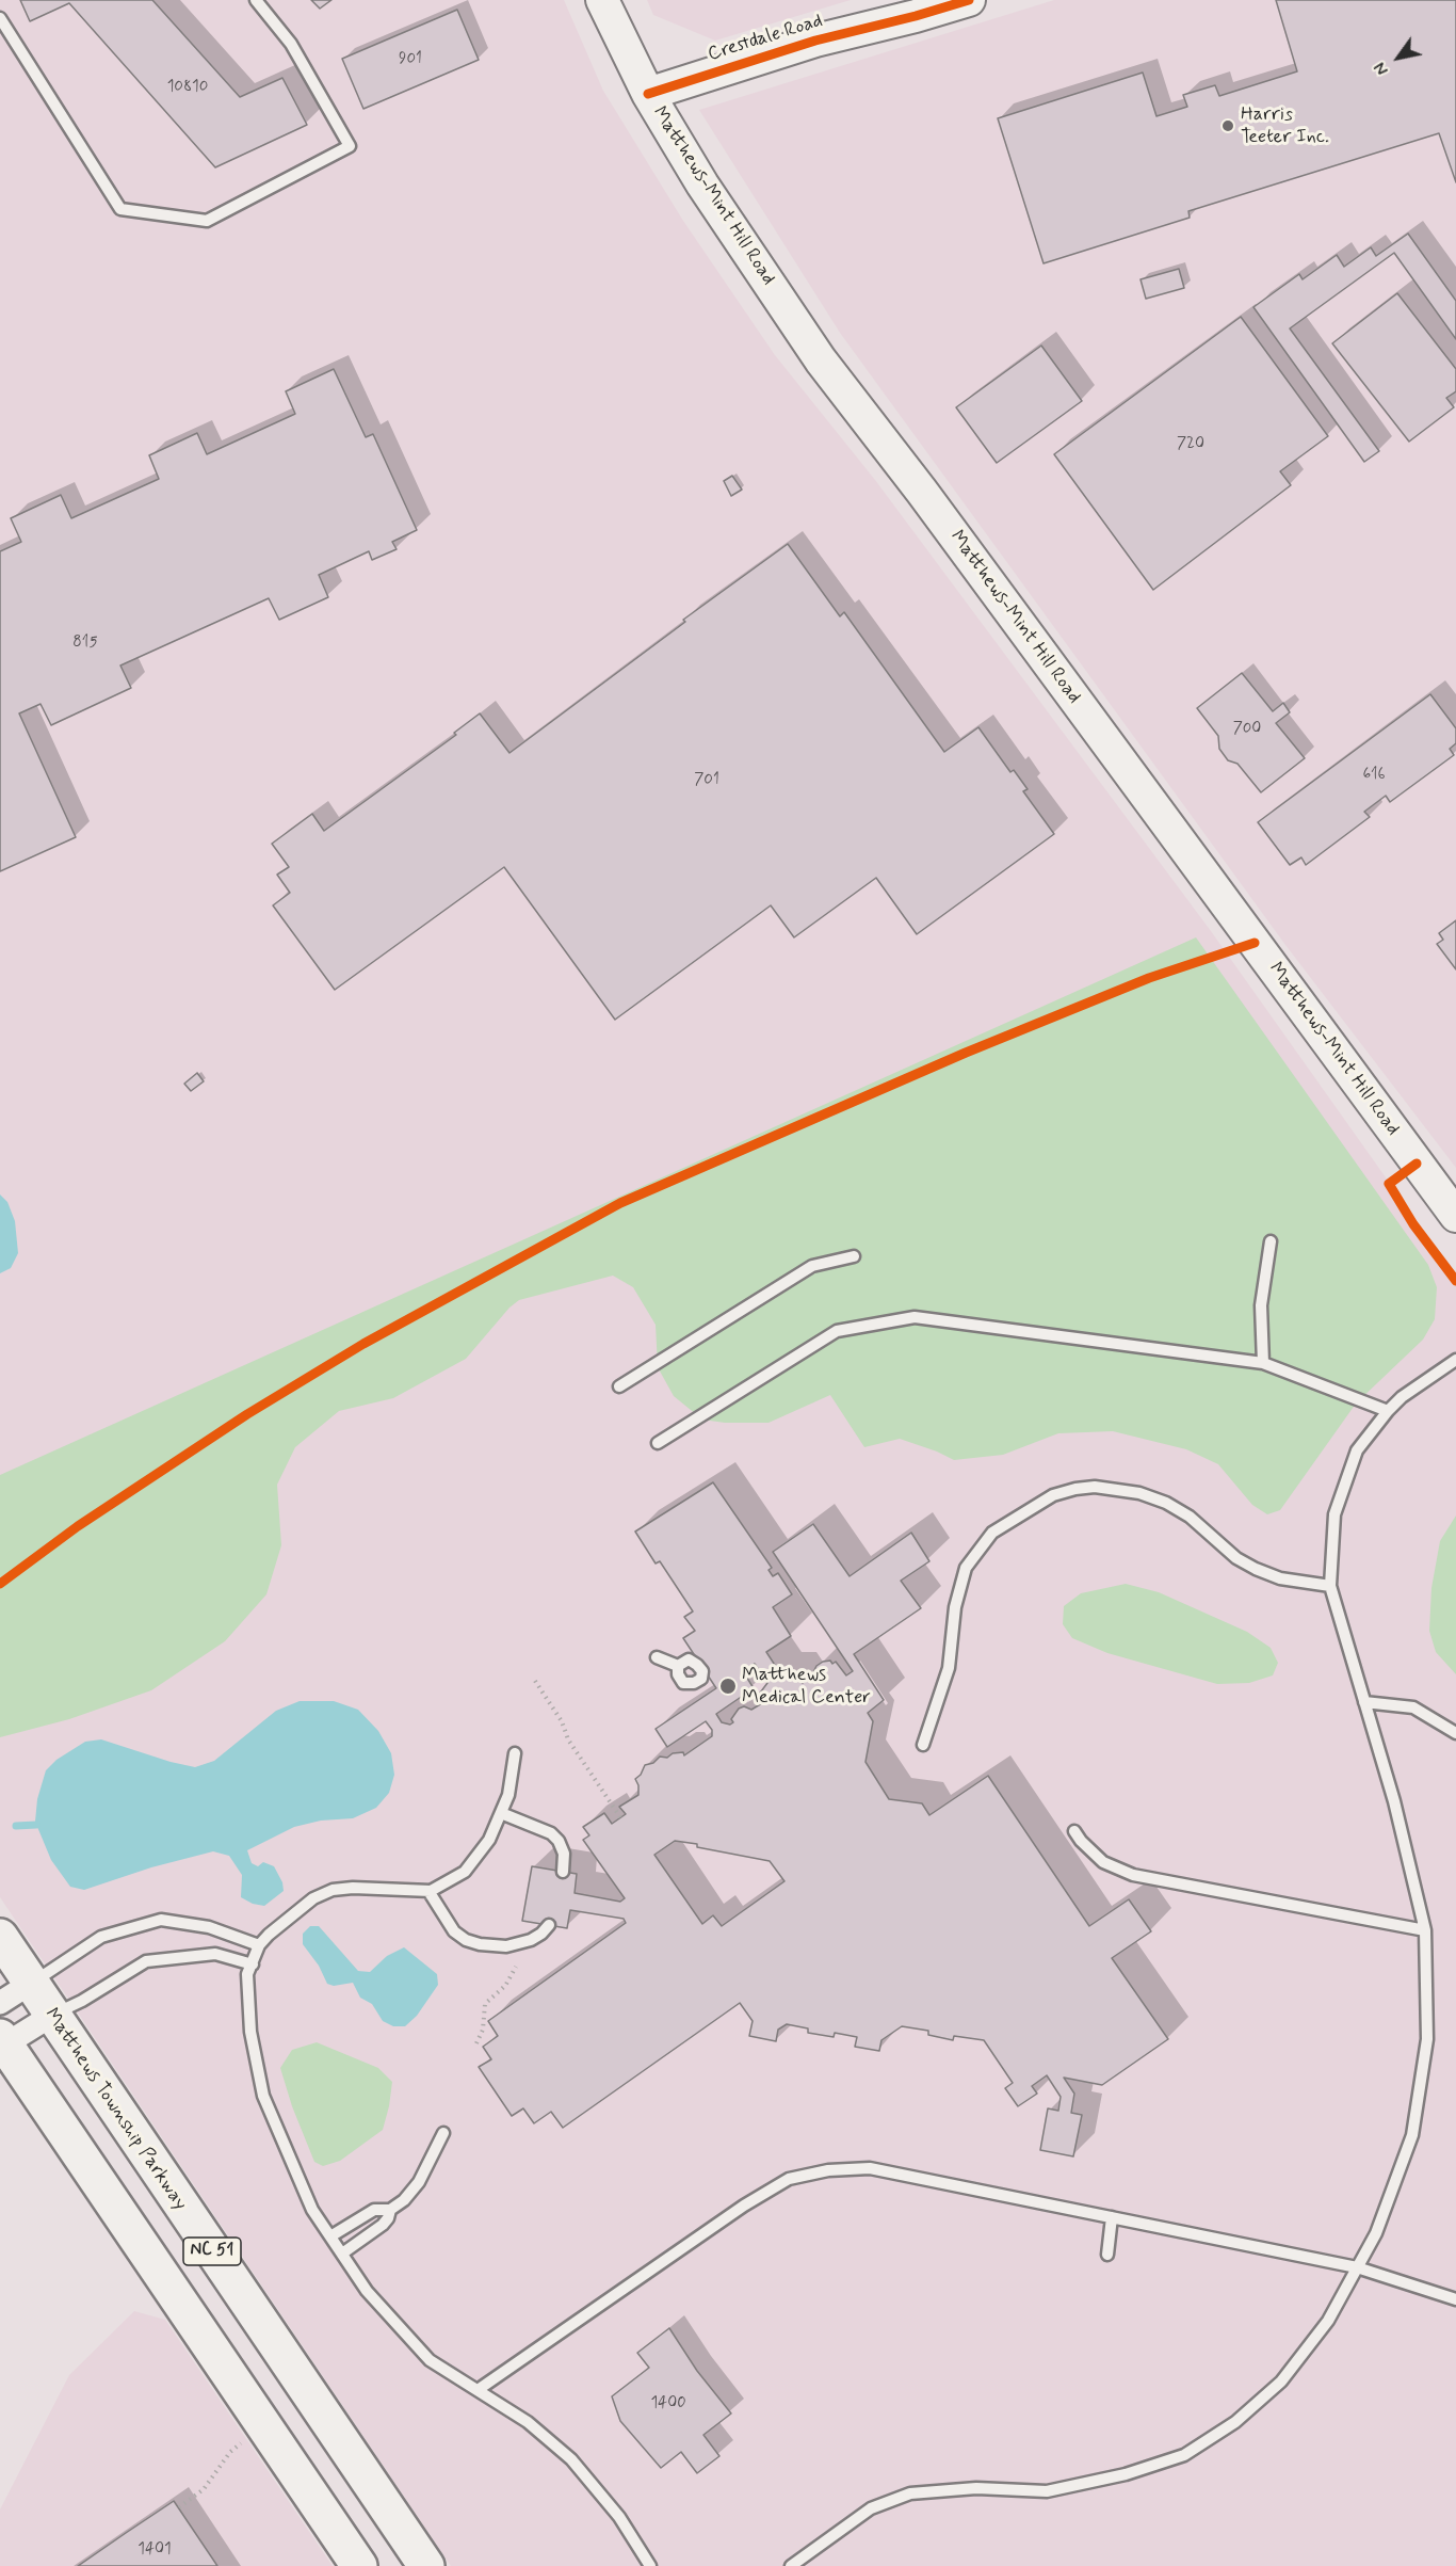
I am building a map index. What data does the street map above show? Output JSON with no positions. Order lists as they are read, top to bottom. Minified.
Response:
{"streets":{"main road":["Crestdale Road","Matthews-Mint Hill Road","Matthews Township Parkway","NC 51"]},"crossings":[["Crestdale Road","Matthews-Mint Hill Road"]],"places":["Harris Teeter Inc.","Matthews Medical Center"],"house_numbers":["901","10810","720","815","700","616","701","1400","1401"],"north":"bottom left"}
